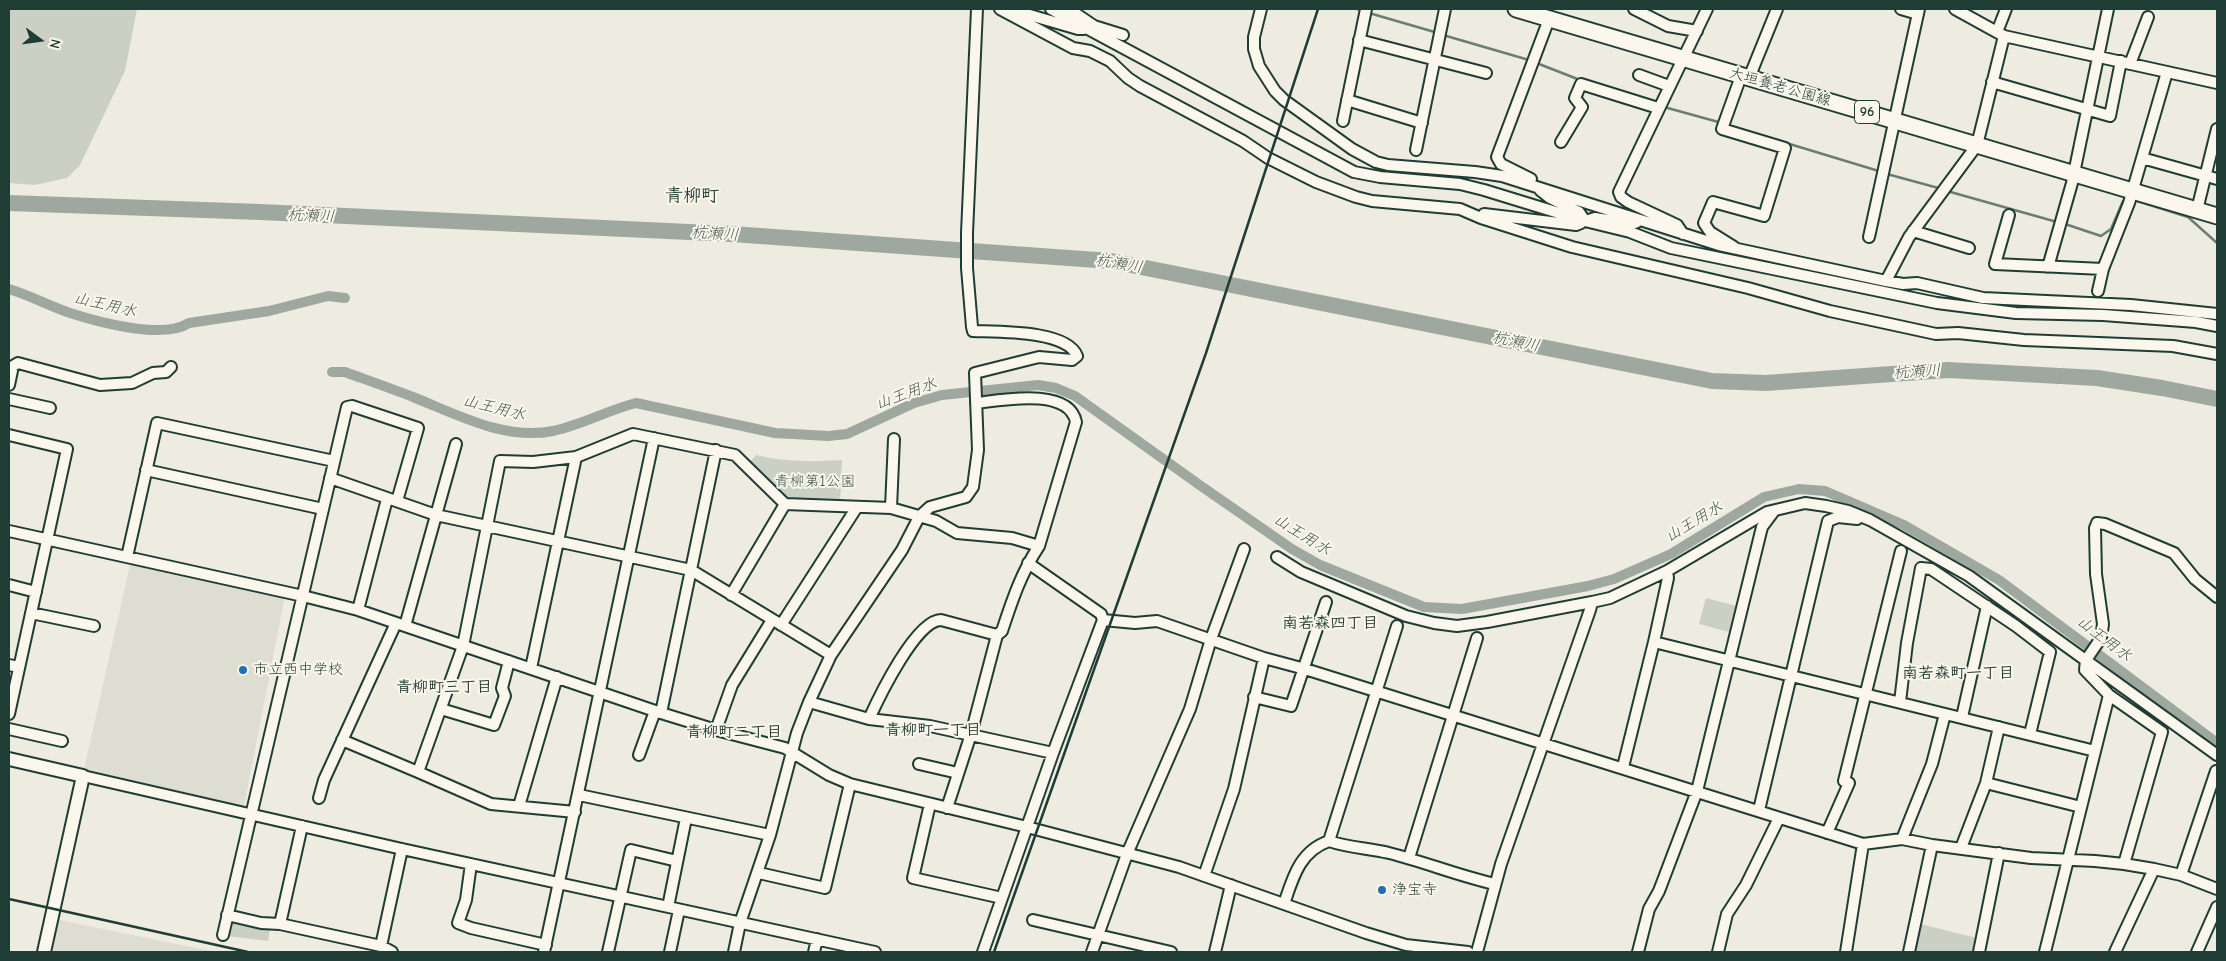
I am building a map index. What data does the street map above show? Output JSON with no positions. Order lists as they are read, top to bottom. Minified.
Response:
{"streets":{"main road":["大垣養老公園線","96"]},"districts":["青柳町","南若森四丁目","南若森町一丁目","青柳町三丁目","青柳町一丁目","青柳町二丁目"],"water":["杭瀬川","山王用水"],"parks":["青柳第1公園"],"places":["市立西中学校","浄宝寺"],"north":"right"}
